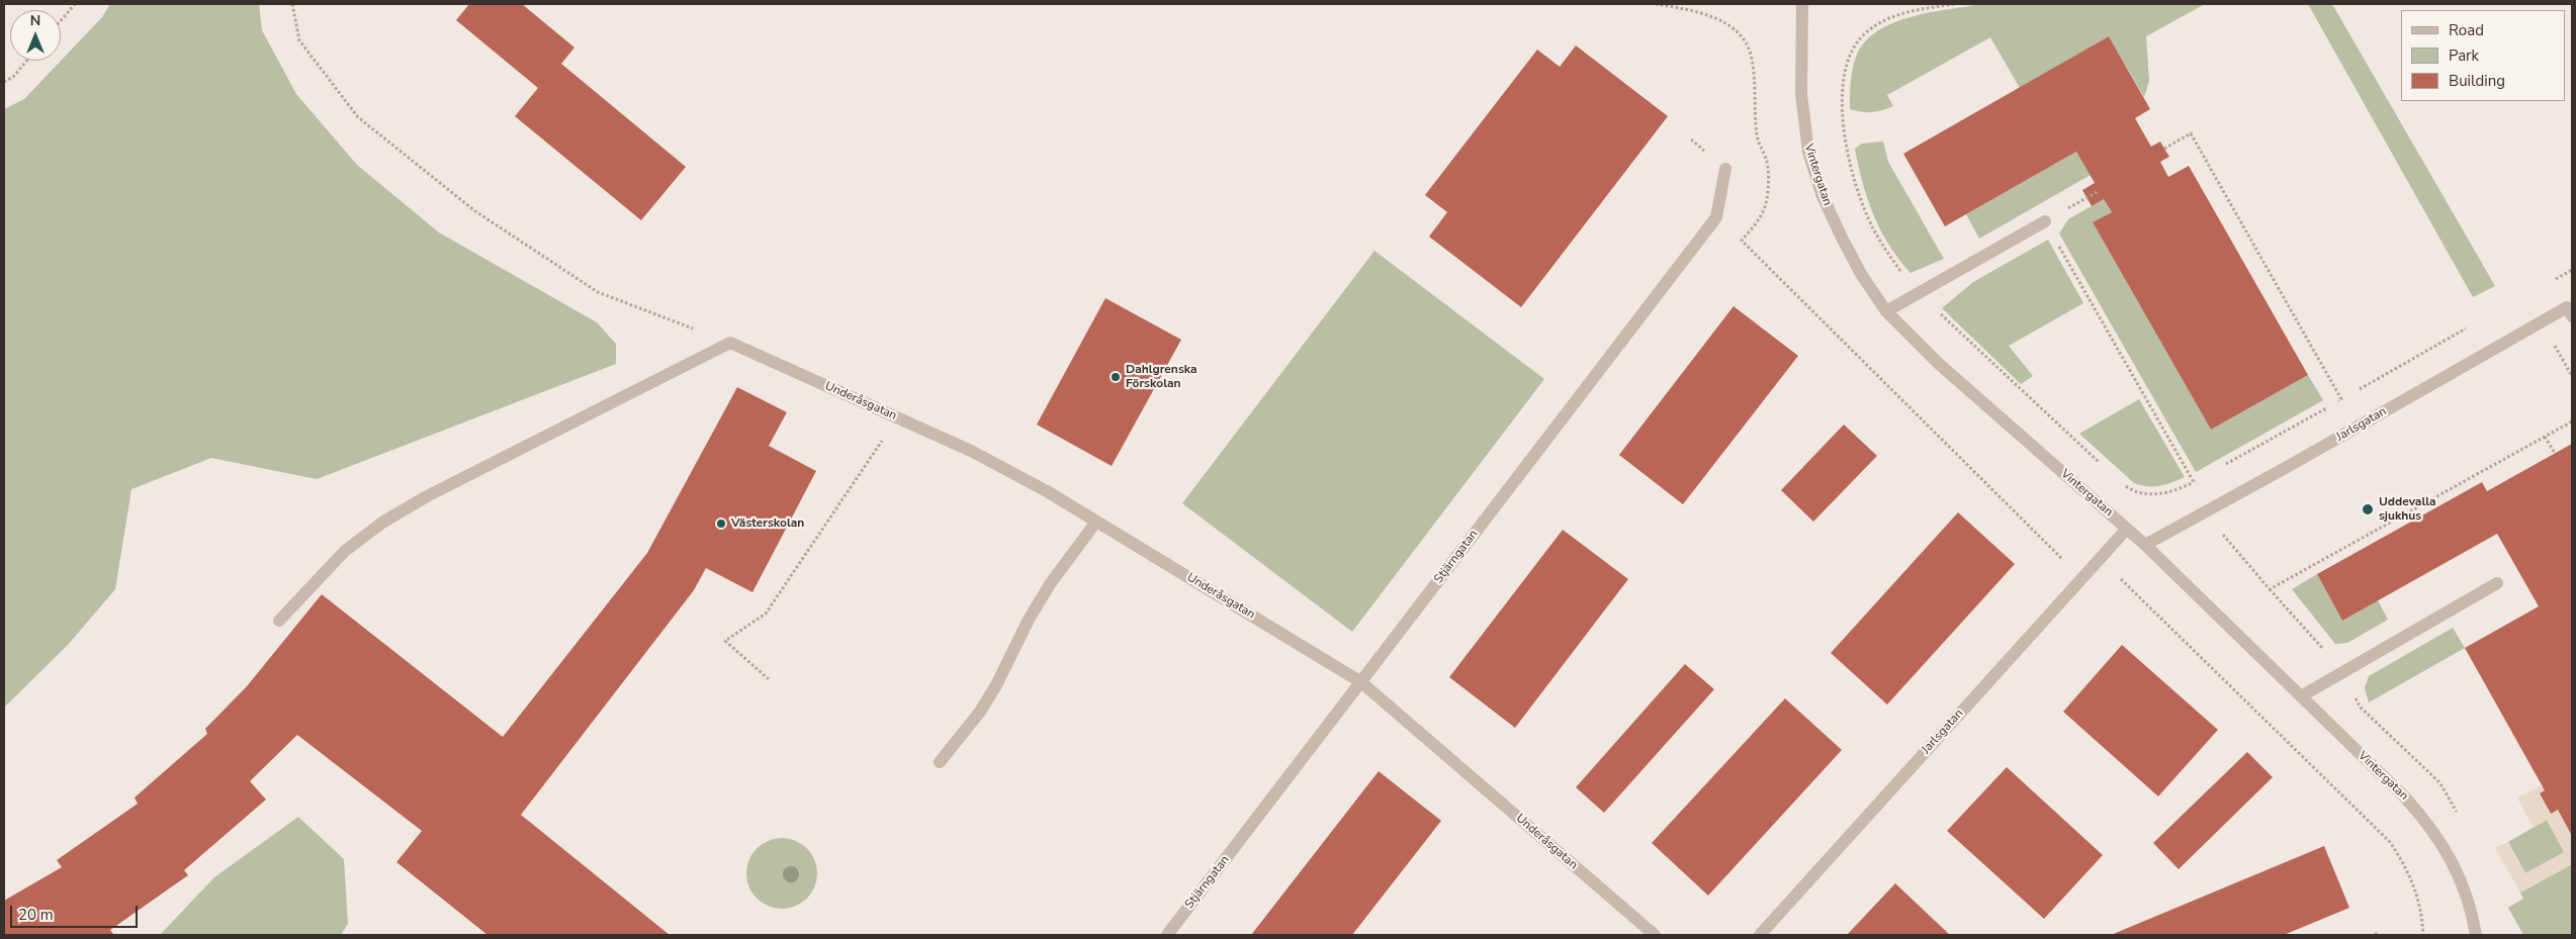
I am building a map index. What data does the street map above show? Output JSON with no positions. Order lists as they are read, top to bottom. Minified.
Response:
{"streets":{"street":["Vintergatan","Underåsgatan","Jarlsgatan","Stjärngatan"]},"crossings":[["Vintergatan","Jarlsgatan"],["Underåsgatan","Stjärngatan"]],"places":["Dahlgrenska Förskolan","Uddevalla sjukhus","Västerskolan"],"legend":["Road","Park","Building"],"scale_bar":"20 m","north":"top"}
